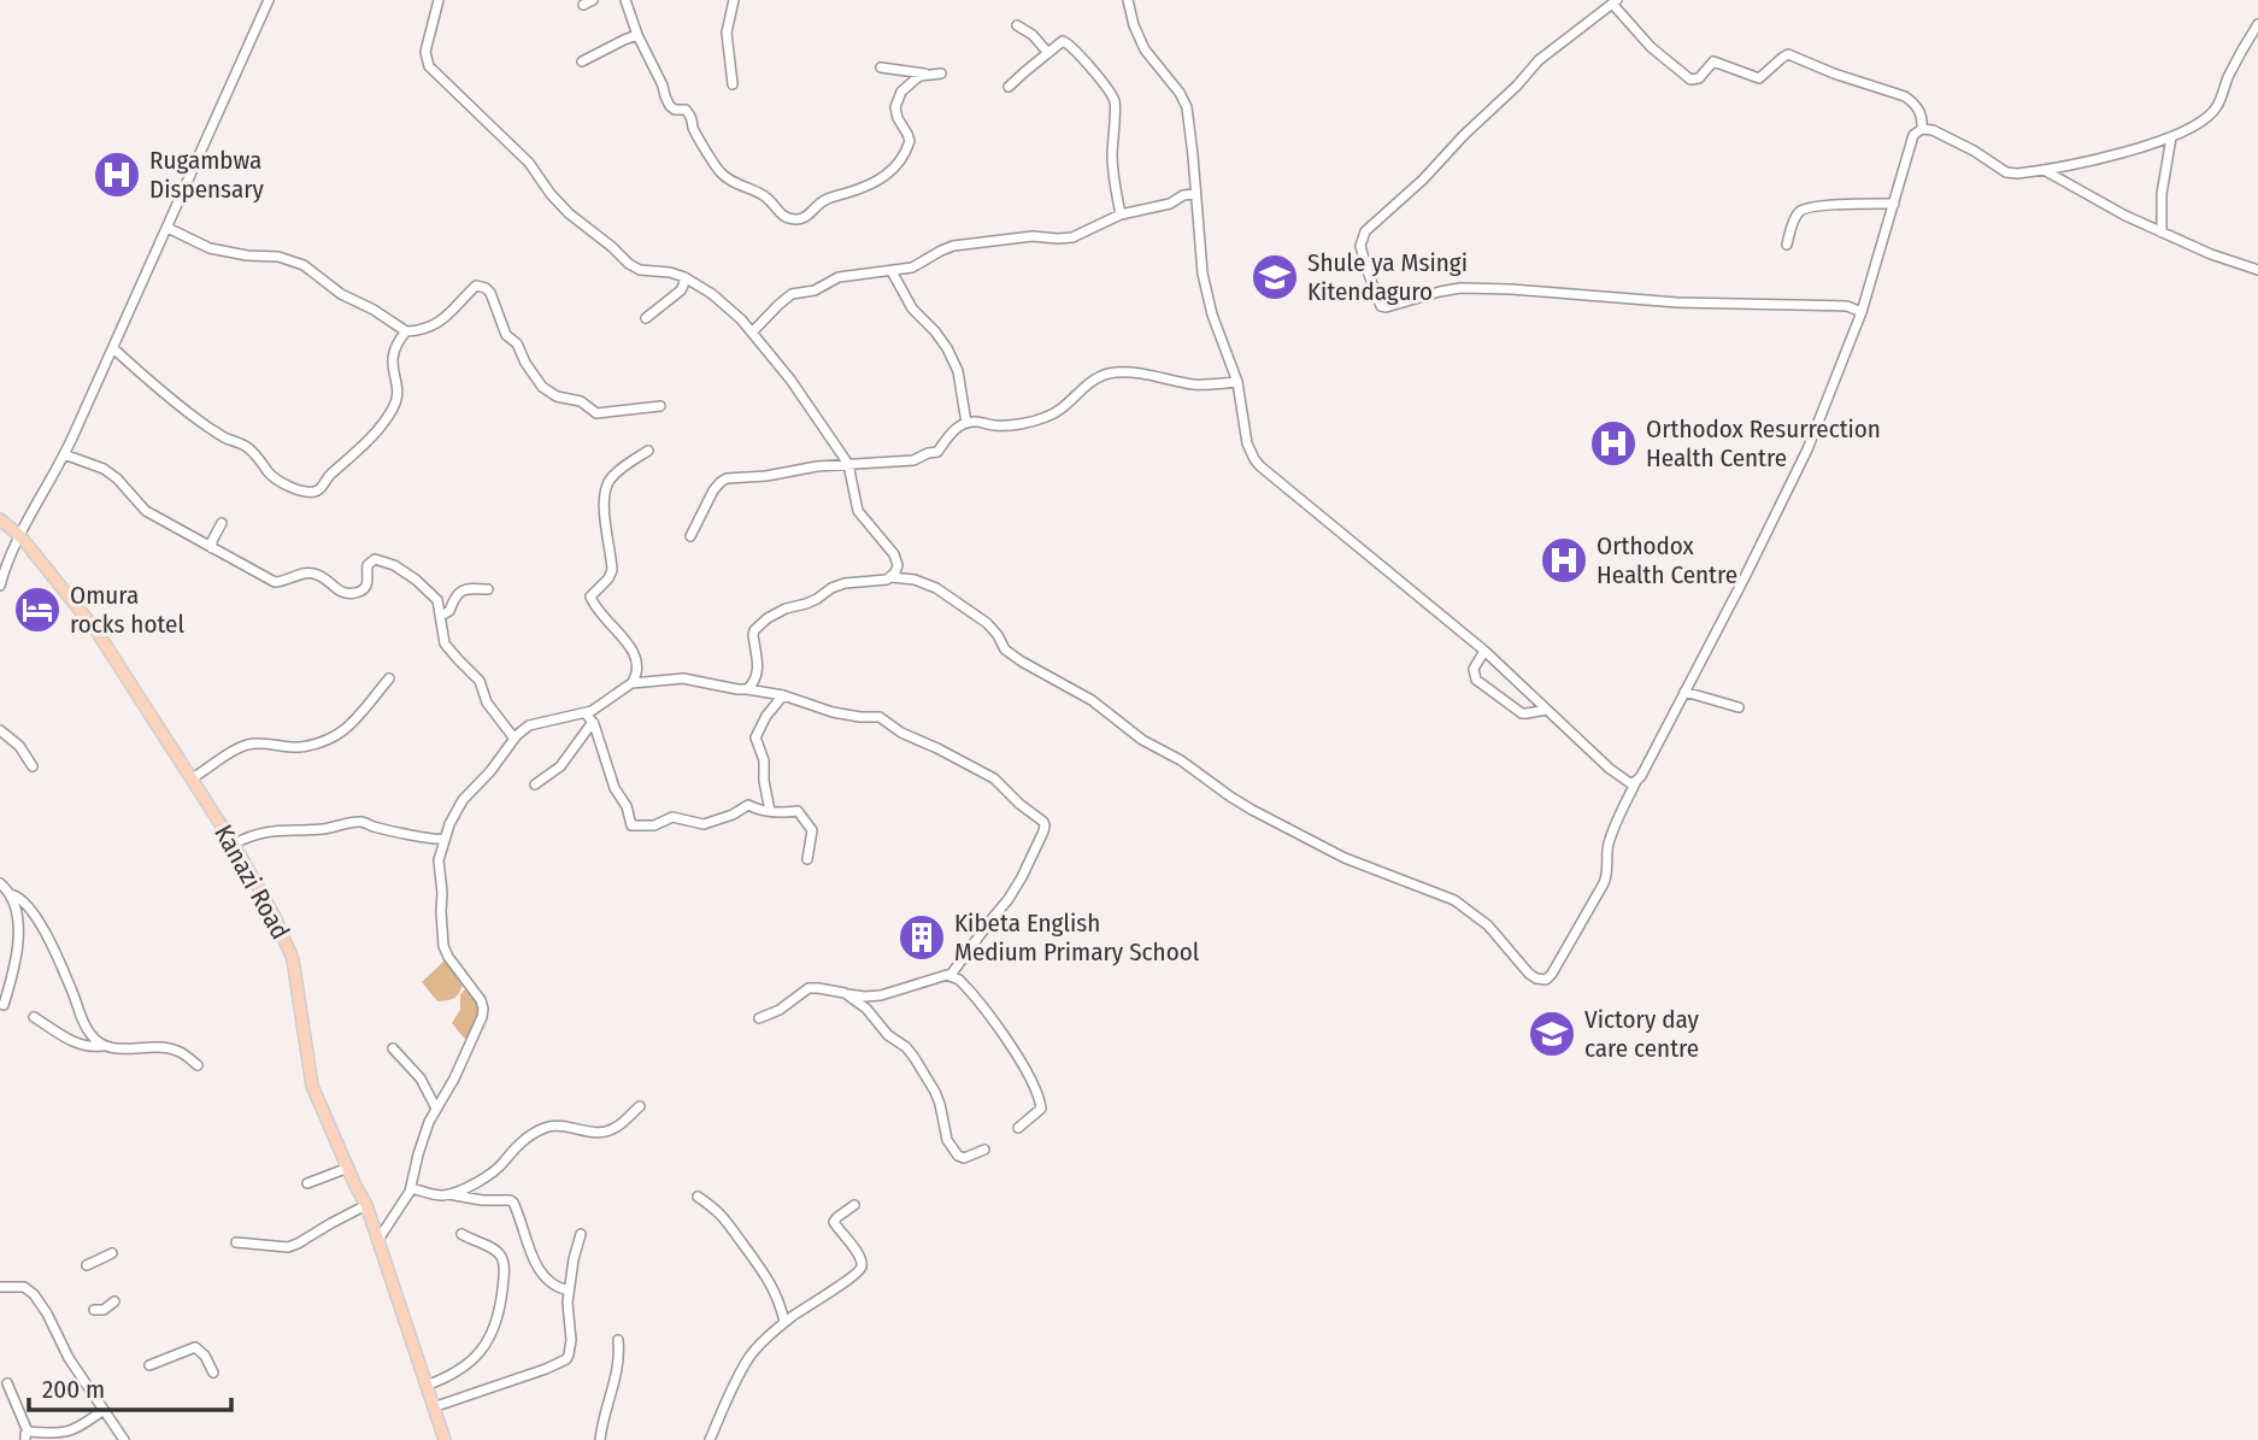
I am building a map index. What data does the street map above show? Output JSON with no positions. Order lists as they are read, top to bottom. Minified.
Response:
{"streets":{"main road":["Kanazi Road"]},"places":{"hospital":["Rugambwa Dispensary","Orthodox Resurrection Health Centre","Orthodox Health Centre"],"school or university":["Shule ya Msingi Kitendaguro","Victory day care centre"],"hotel":["Omura rocks hotel"],"building":["Kibeta English Medium Primary School"]},"scale_bar":"200 m"}
